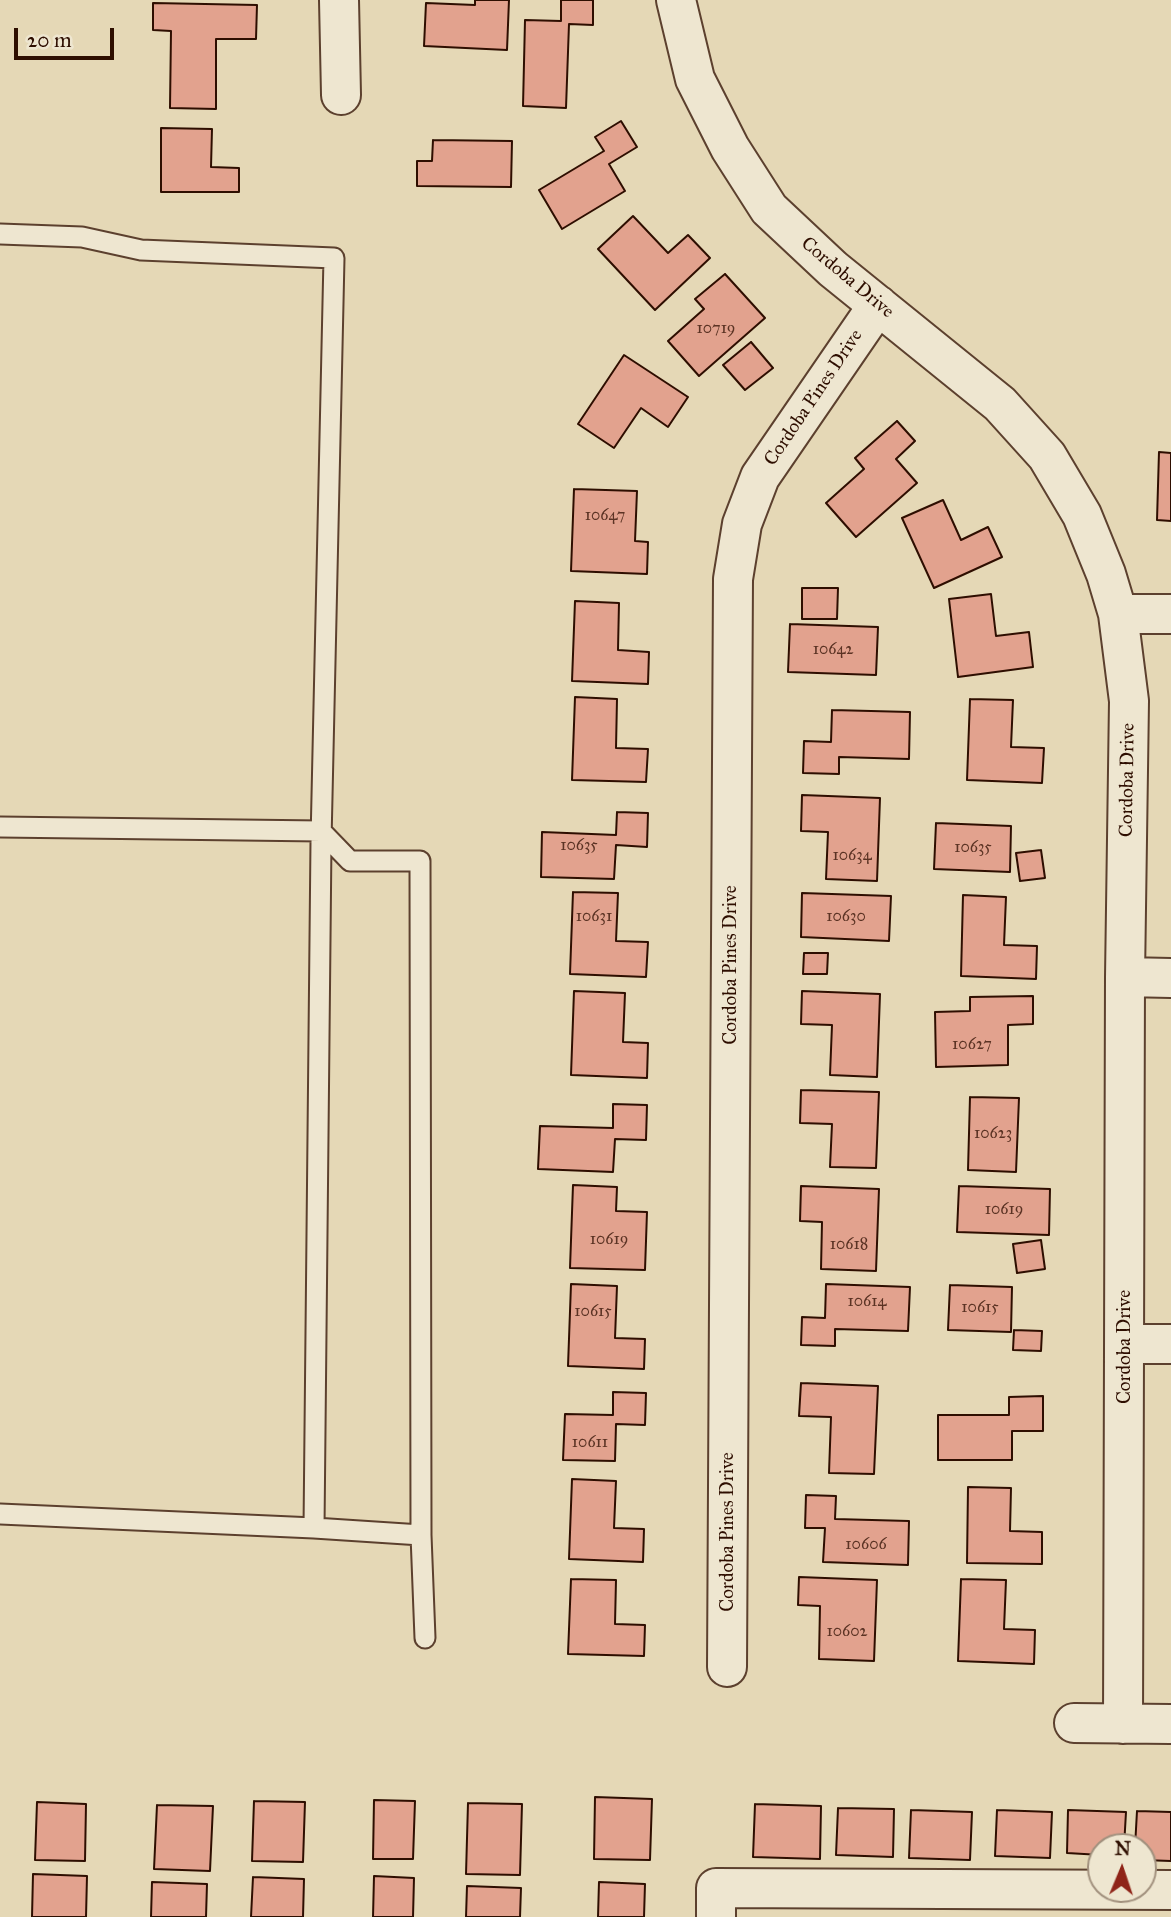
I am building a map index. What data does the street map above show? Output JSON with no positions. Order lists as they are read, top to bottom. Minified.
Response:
{"streets":{"street":["Cordoba Drive","Cordoba Pines Drive"]},"crossings":[["Cordoba Drive","Cordoba Pines Drive"]],"house_numbers":["10719","10647","10642","10635","10635","10634","10631","10630","10627","10623","10619","10619","10618","10614","10615","10615","10611","10606","10602"],"scale_bar":"20 m","north":"top"}
